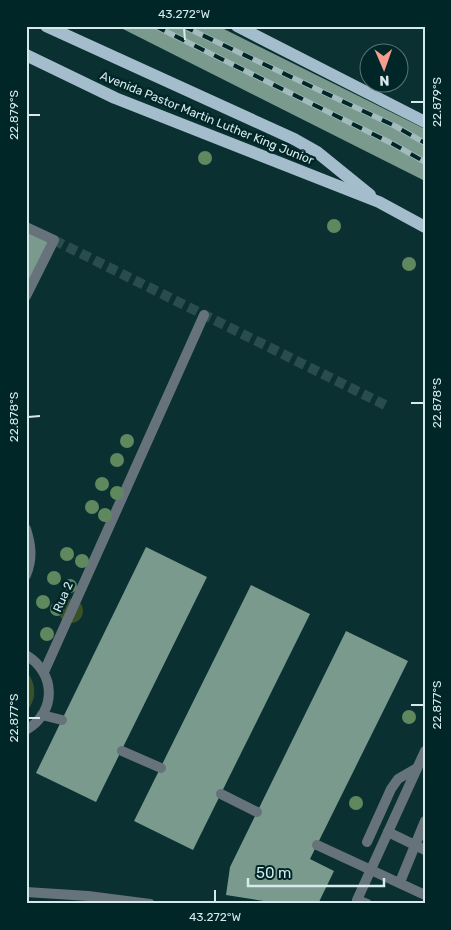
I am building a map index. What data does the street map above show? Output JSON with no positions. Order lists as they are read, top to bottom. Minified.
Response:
{"streets":{"main road":["Avenida Pastor Martin Luther King Junior"],"street":["Rua 2"]},"scale_bar":"50 m","north":"bottom","coordinates":["43.272°W","22.879°S","22.878°S","22.877°S"]}
